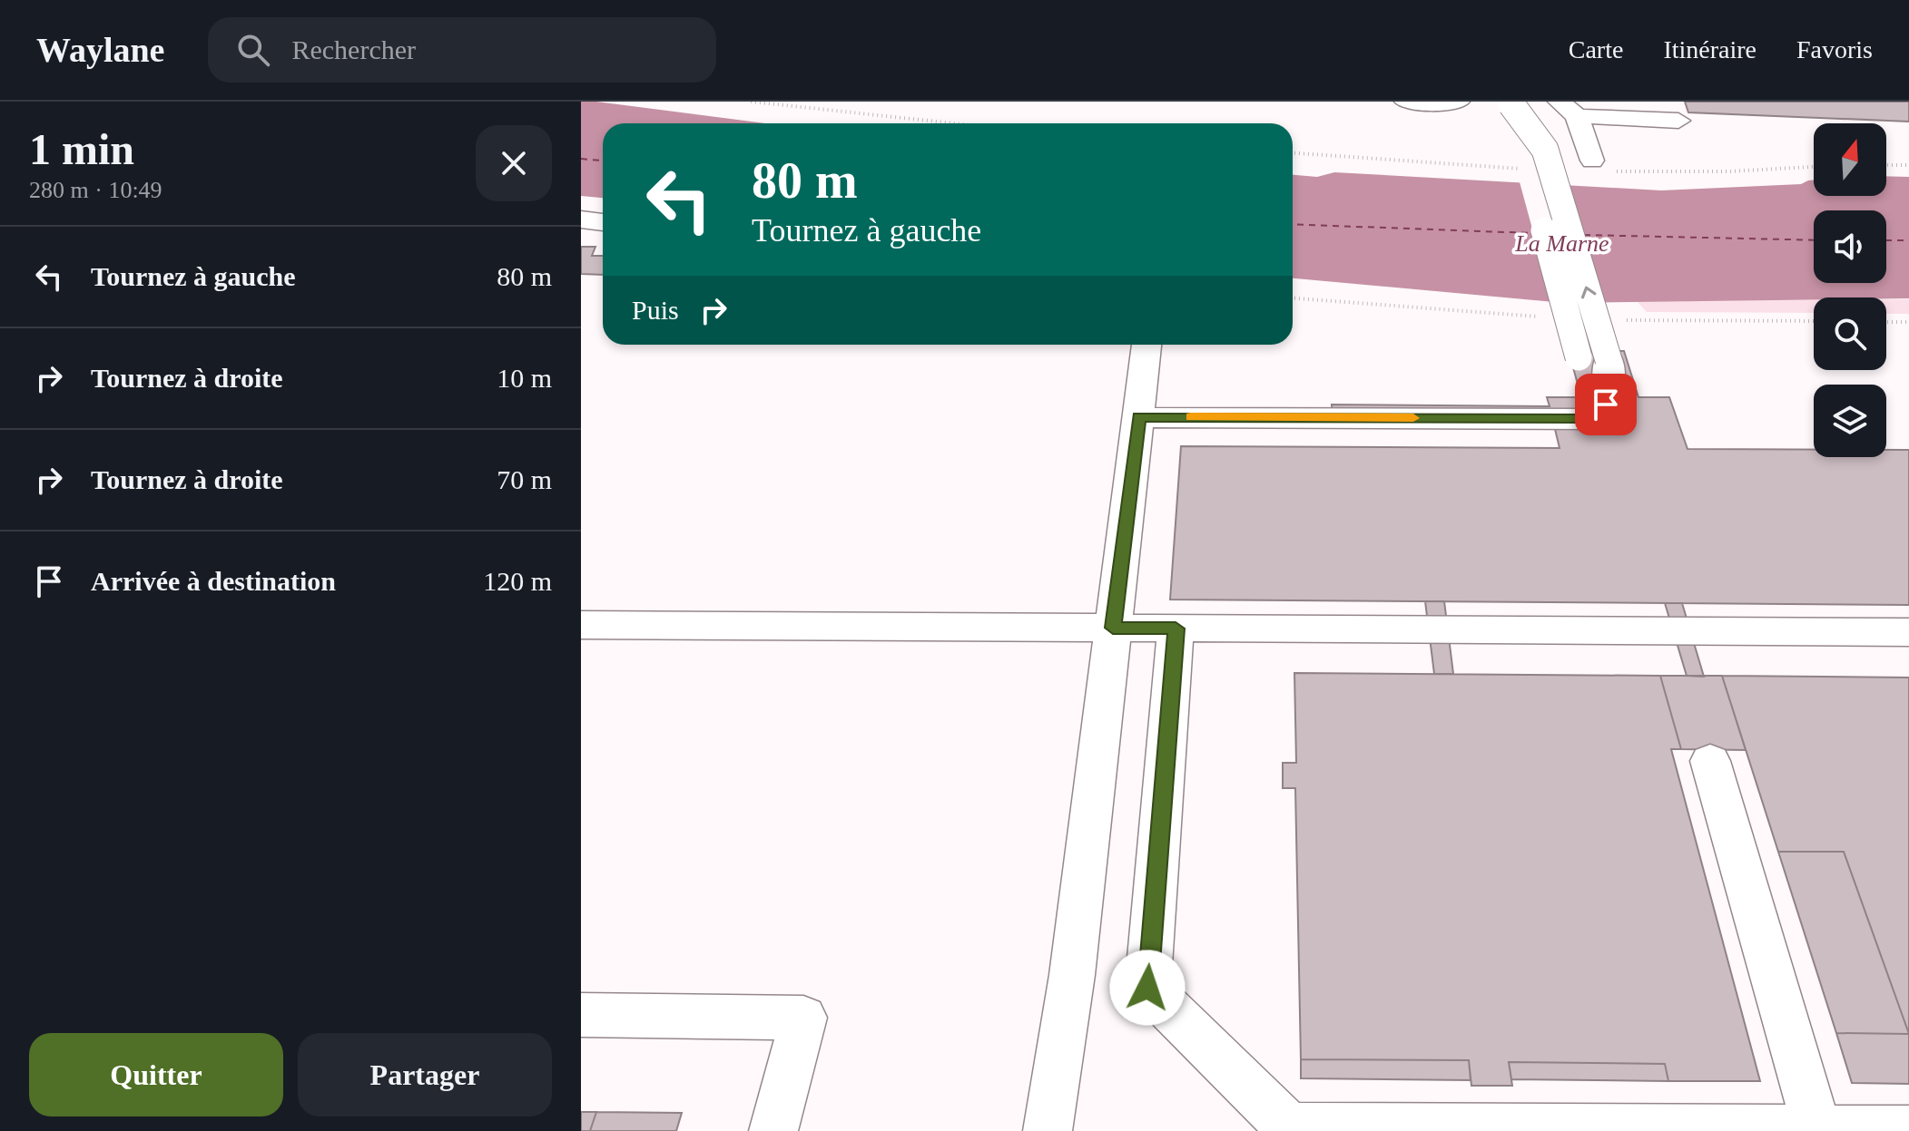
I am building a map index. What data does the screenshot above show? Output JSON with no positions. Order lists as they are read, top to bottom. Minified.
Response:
{"water":["La Marne"],"north":"top","page":{"header":"Waylane","search":"Rechercher","nav":["Carte","Itinéraire","Favoris"],"heading":["1 min","280 m · 10:49"],"turn":["80 m","Tournez à gauche"],"list":[{"name":"Tournez à gauche","value":"80 m"},{"name":"Tournez à droite","value":"10 m"},{"name":"Tournez à droite","value":"70 m"},{"name":"Arrivée à destination","value":"120 m"}],"then":"Puis","buttons":["Quitter","Partager"]}}
